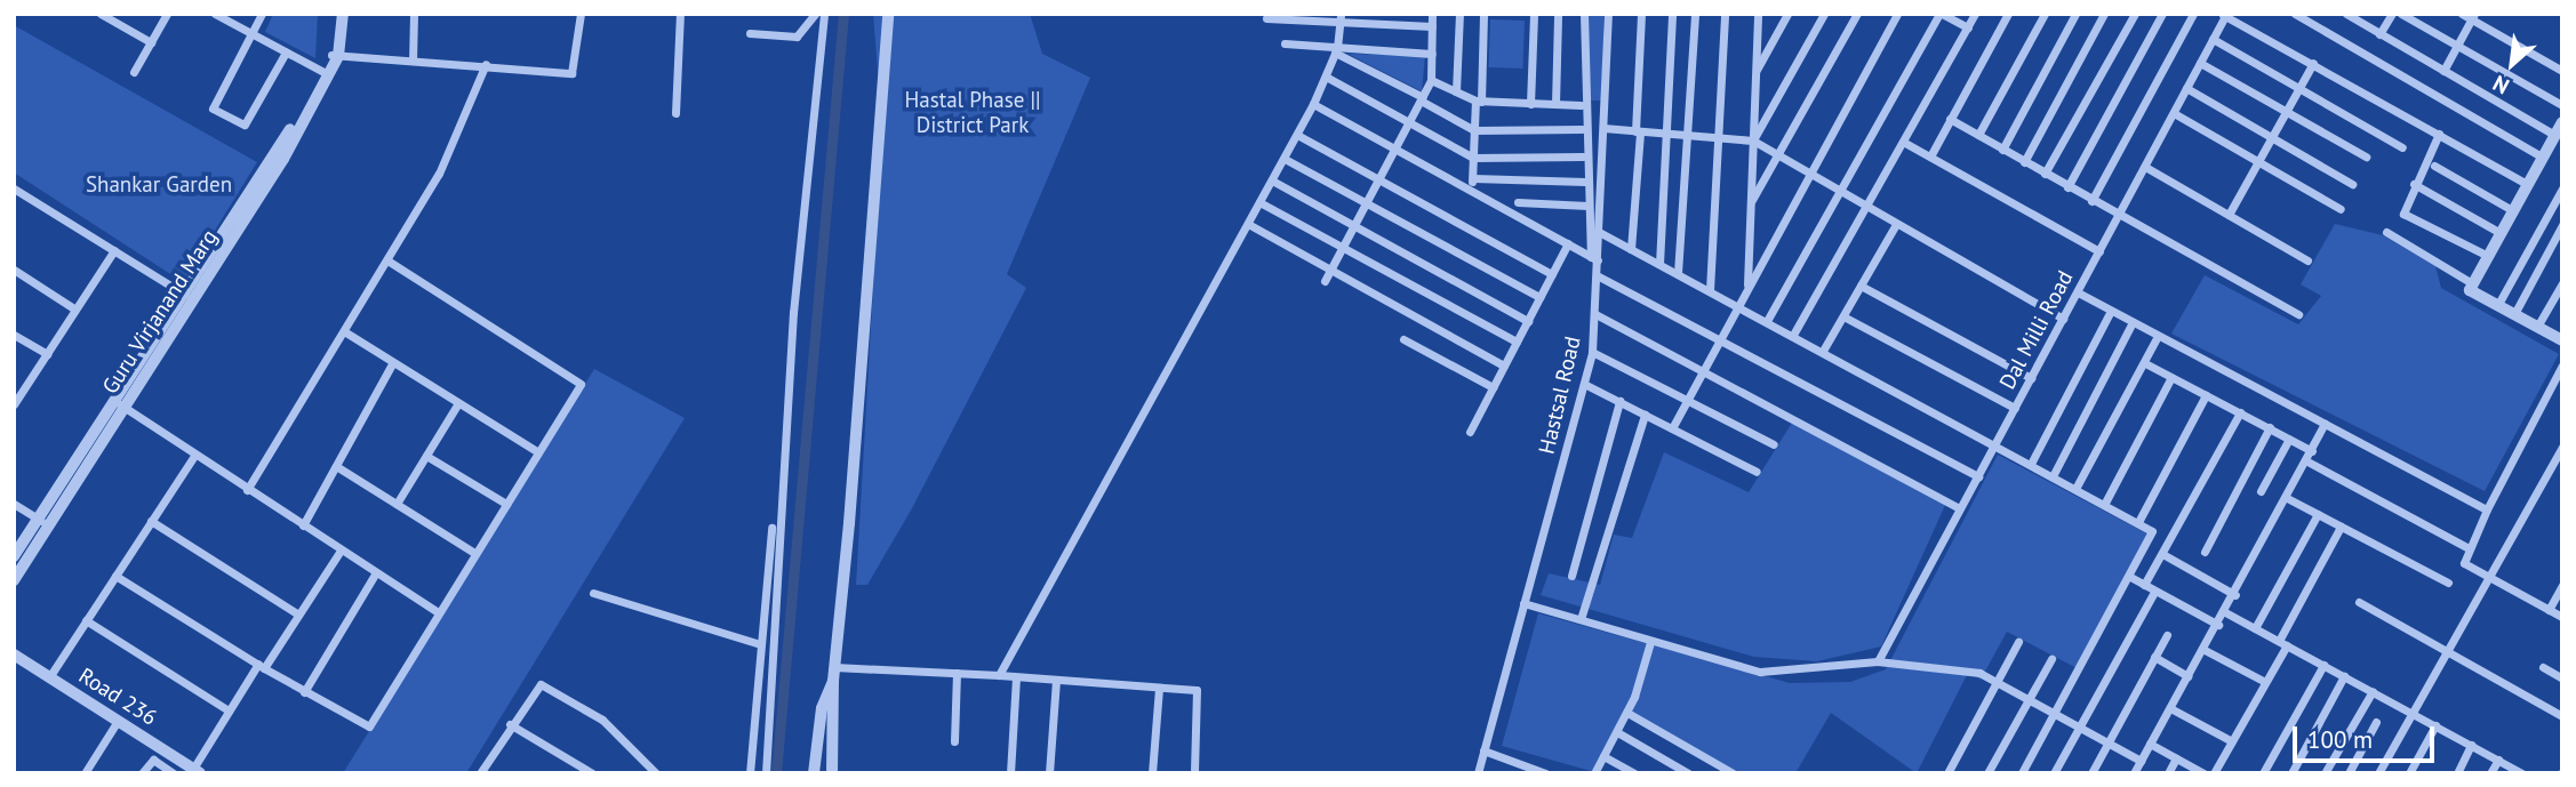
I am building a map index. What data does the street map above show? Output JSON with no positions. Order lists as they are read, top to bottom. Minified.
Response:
{"streets":{"street":["Guru Virjanand Marg","Dal Milli Road","Hastsal Road","Road 236"]},"parks":["Hastal Phase || District Park","Shankar Garden"],"scale_bar":"100 m","north":"bottom left"}
